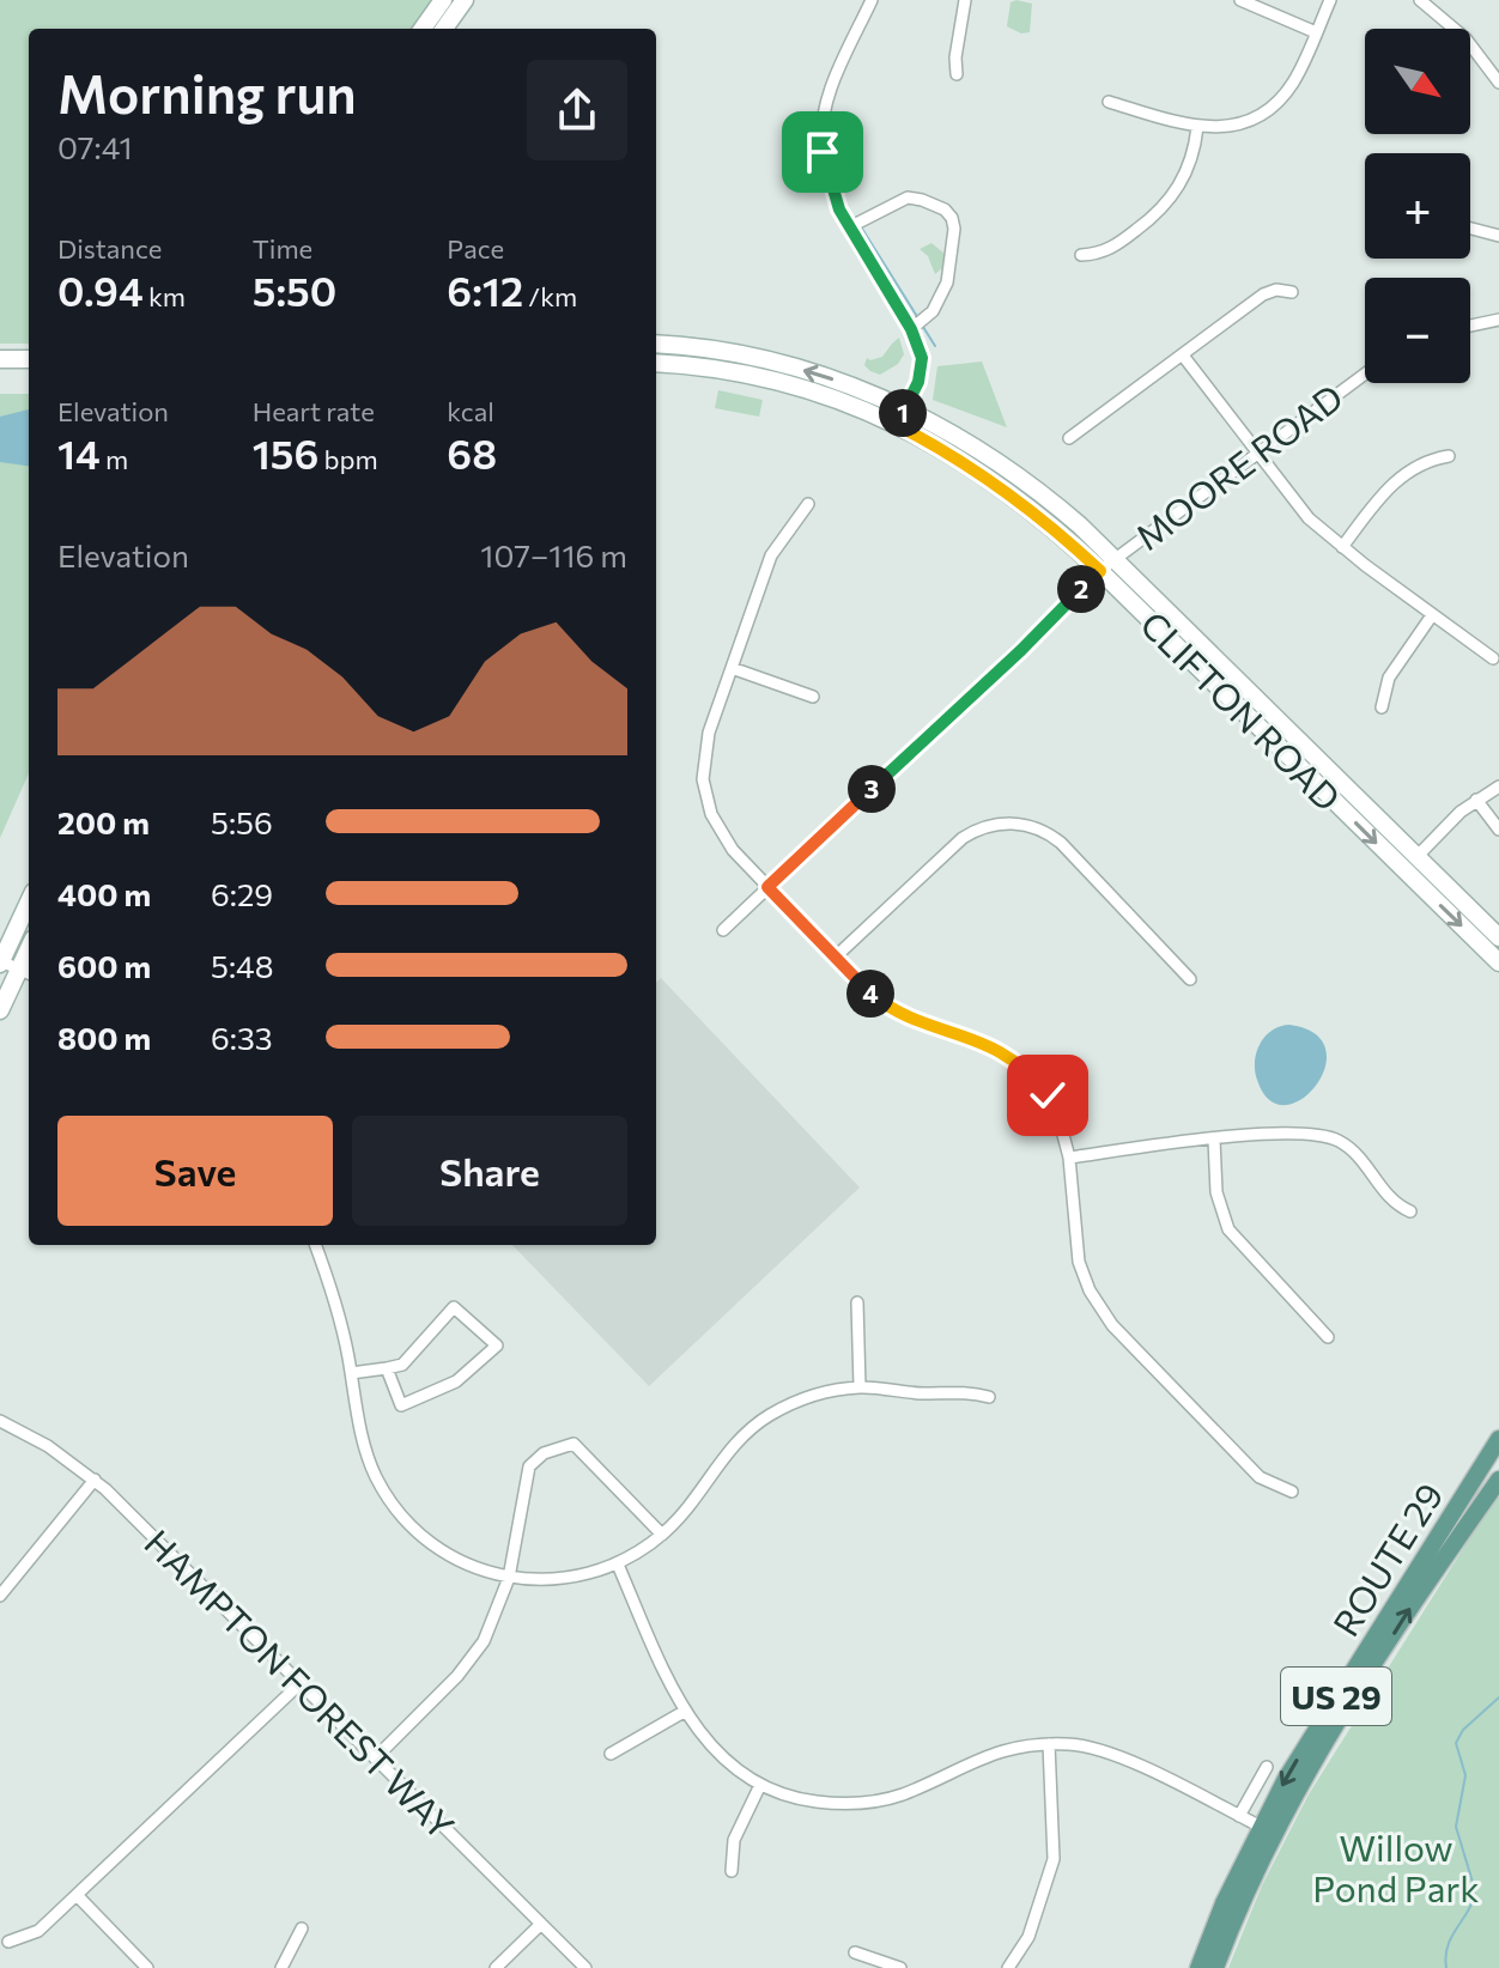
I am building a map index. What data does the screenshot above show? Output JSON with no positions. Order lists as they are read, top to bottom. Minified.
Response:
{"streets":{"main road":["CLIFTON ROAD","ROUTE 29","US 29"],"street":["MOORE ROAD","HAMPTON FOREST WAY"]},"crossings":[["MOORE ROAD","CLIFTON ROAD"]],"parks":["Willow Pond Park"],"north":"bottom right","page":{"map_buttons":["+","−"],"heading":["Morning run","07:41"],"stats":[["Distance","0.94 km"],["Time","5:50"],["Pace","6:12 /km"],["Elevation","14 m"],["Heart rate","156 bpm"],["kcal","68"]],"pins":["1","2","3","4"],"chart":["Elevation","107–116 m"],"list":[{"name":"200 m","note":"5:56"},{"name":"400 m","note":"6:29"},{"name":"600 m","note":"5:48"},{"name":"800 m","note":"6:33"}],"buttons":["Save","Share"]}}
